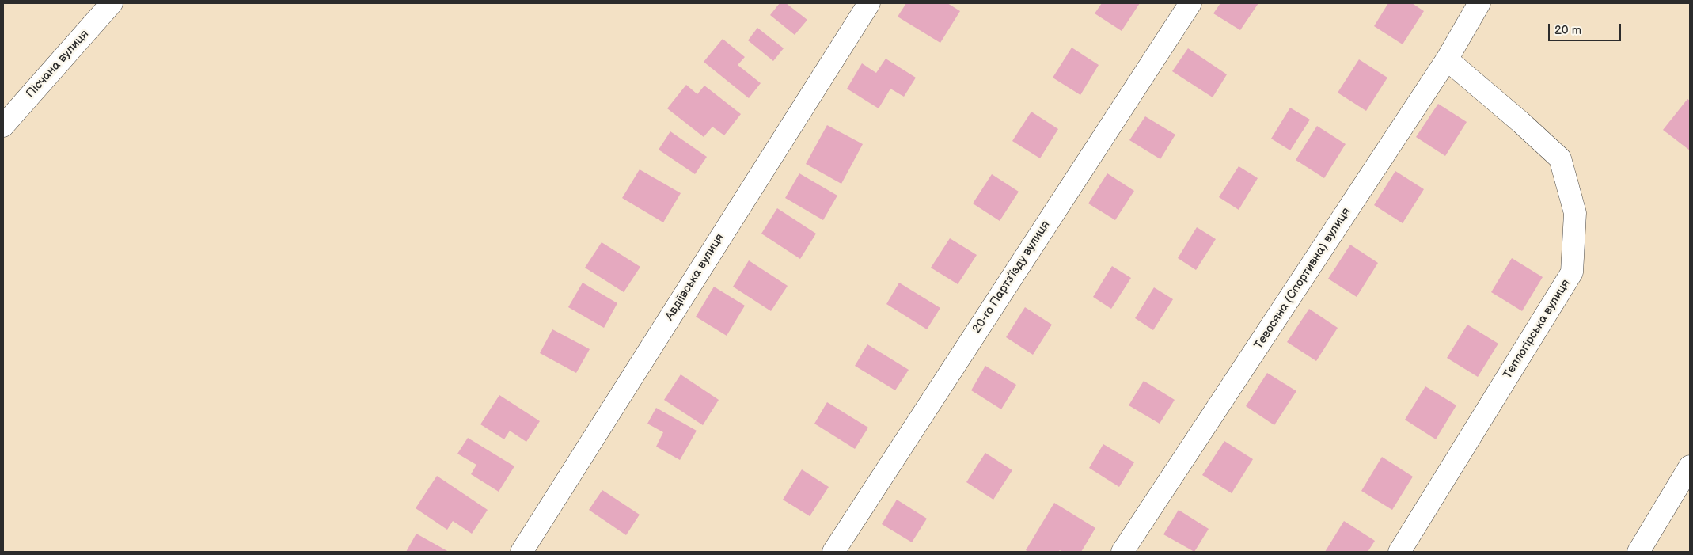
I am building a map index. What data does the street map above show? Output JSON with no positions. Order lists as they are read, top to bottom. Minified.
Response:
{"streets":{"street":["Пiсчана вулиця","Авдіївська вулиця","20-го Партз’їзду вулиця","Тевосяна (Спортивна) вулиця","Теплогірська вулиця"]},"crossings":[["Тевосяна (Спортивна) вулиця","Теплогірська вулиця"]],"scale_bar":"20 m"}
